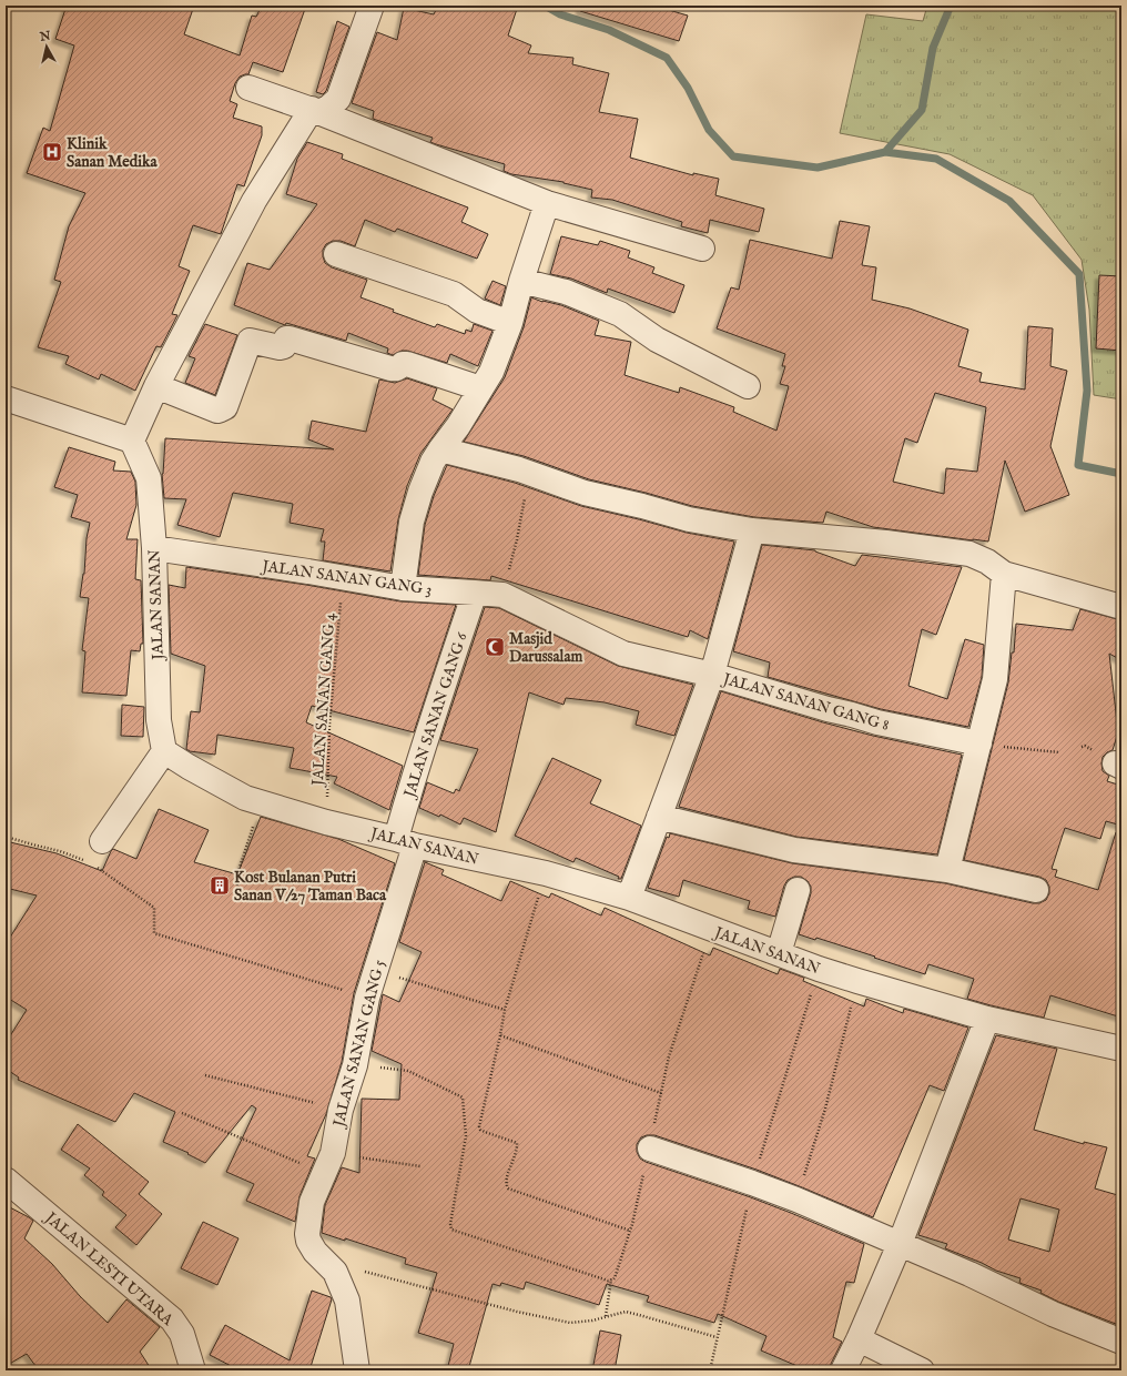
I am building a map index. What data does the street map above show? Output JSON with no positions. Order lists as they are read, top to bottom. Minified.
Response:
{"streets":{"street":["JALAN SANAN GANG 3","JALAN SANAN","JALAN SANAN GANG 8","JALAN SANAN GANG 6","JALAN SANAN GANG 5","JALAN LESTI UTARA"],"path":["JALAN SANAN GANG 4"]},"crossings":[["JALAN SANAN GANG 3","JALAN SANAN"],["JALAN SANAN GANG 3","JALAN SANAN GANG 4"],["JALAN SANAN GANG 3","JALAN SANAN GANG 8"],["JALAN SANAN GANG 3","JALAN SANAN GANG 6"],["JALAN SANAN","JALAN SANAN GANG 4"],["JALAN SANAN","JALAN SANAN GANG 8"],["JALAN SANAN","JALAN SANAN GANG 6"],["JALAN SANAN","JALAN SANAN GANG 5"],["JALAN SANAN GANG 6","JALAN SANAN GANG 5"]],"places":{"hospital":["Klinik Sanan Medika"],"mosque":["Masjid Darussalam"],"building":["Kost Bulanan Putri Sanan V/27 Taman Baca"]},"north":"top"}
